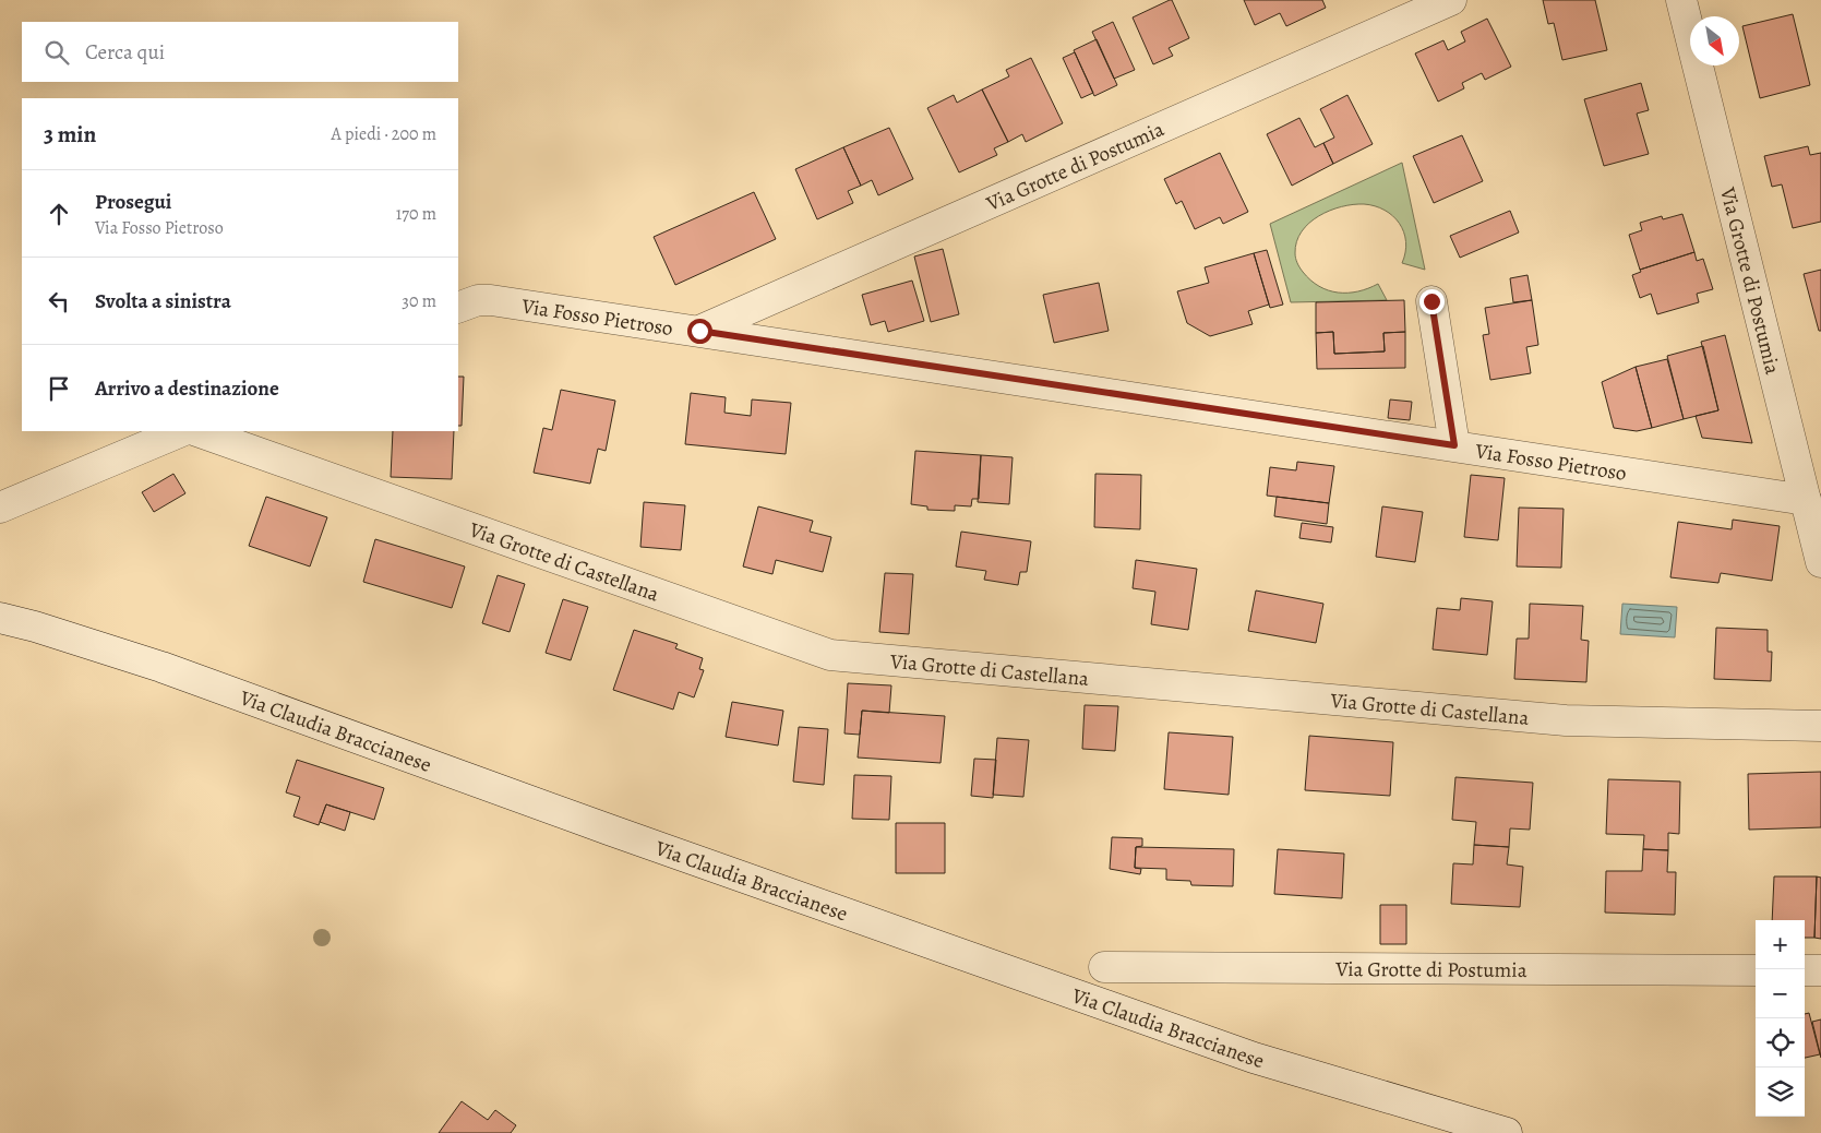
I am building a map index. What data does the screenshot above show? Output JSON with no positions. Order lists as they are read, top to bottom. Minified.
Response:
{"streets":{"street":["Via Grotte di Postumia","Via Fosso Pietroso","Via Grotte di Castellana","Via Claudia Braccianese"]},"crossings":[["Via Grotte di Postumia","Via Fosso Pietroso"]],"north":"bottom right","page":{"search":"Cerca qui","heading":["3 min","A piedi · 200 m"],"list":[["Prosegui","Via Fosso Pietroso","170 m"],["Svolta a sinistra","30 m"],"Arrivo a destinazione"],"map_buttons":["+","−"]}}
